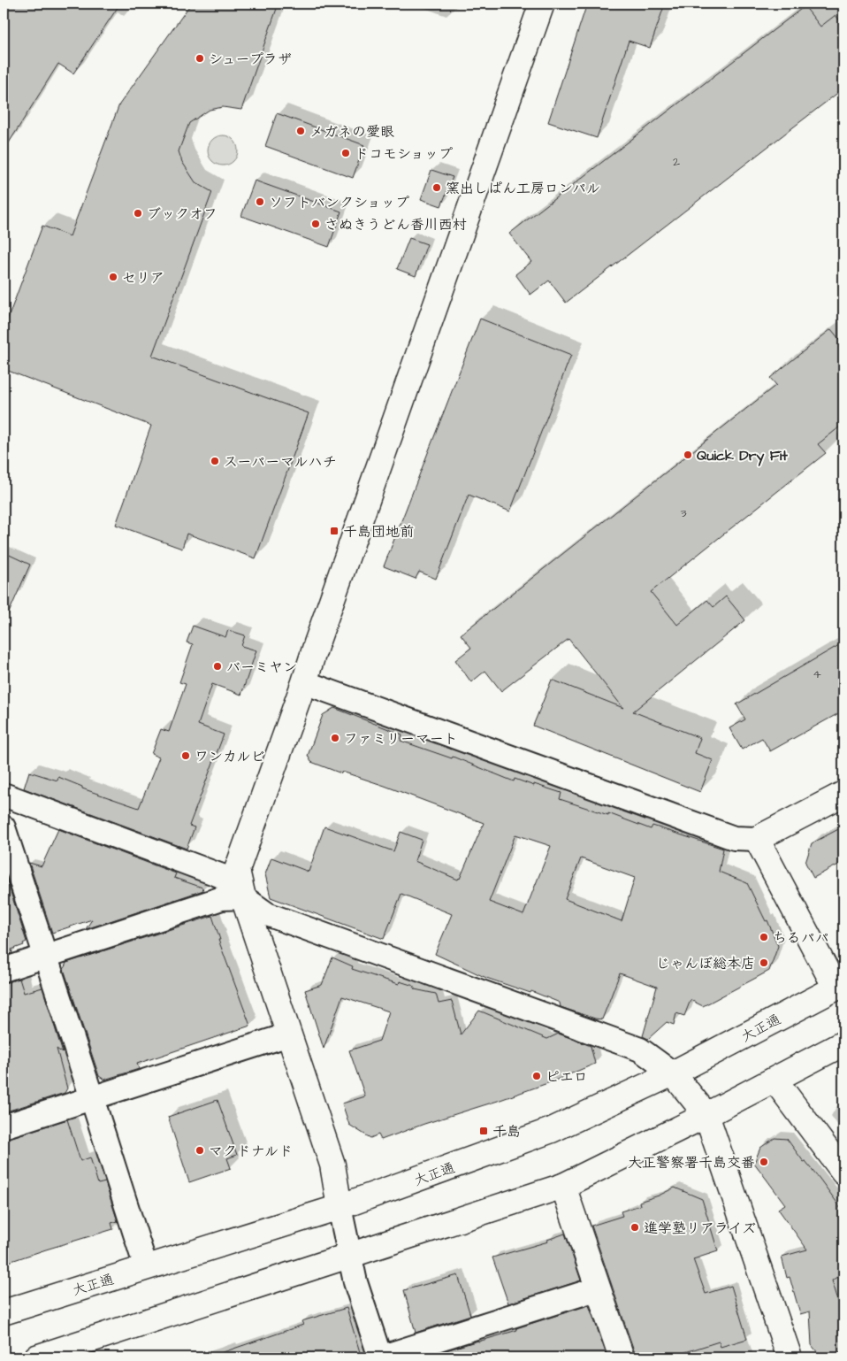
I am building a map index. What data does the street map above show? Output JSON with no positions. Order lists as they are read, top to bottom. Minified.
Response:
{"streets":{"street":["大正通"]},"places":{"other":["シュープラザ","メガネの愛眼","ドコモショップ","窯出しぱん工房ロンパル","ソフトバンクショップ","ブックオフ","さぬきうどん香川西村","セリア","Quick Dry Fit","スーパーマルハチ","バーミヤン","ファミリーマート","ワンカルビ","ちるパパ","じゃんぼ総本店","ピエロ","マクドナルド","大正警察署千島交番","進学塾リアライズ"],"transit":["千島団地前","千島"]},"house_numbers":["2","3","4"]}
